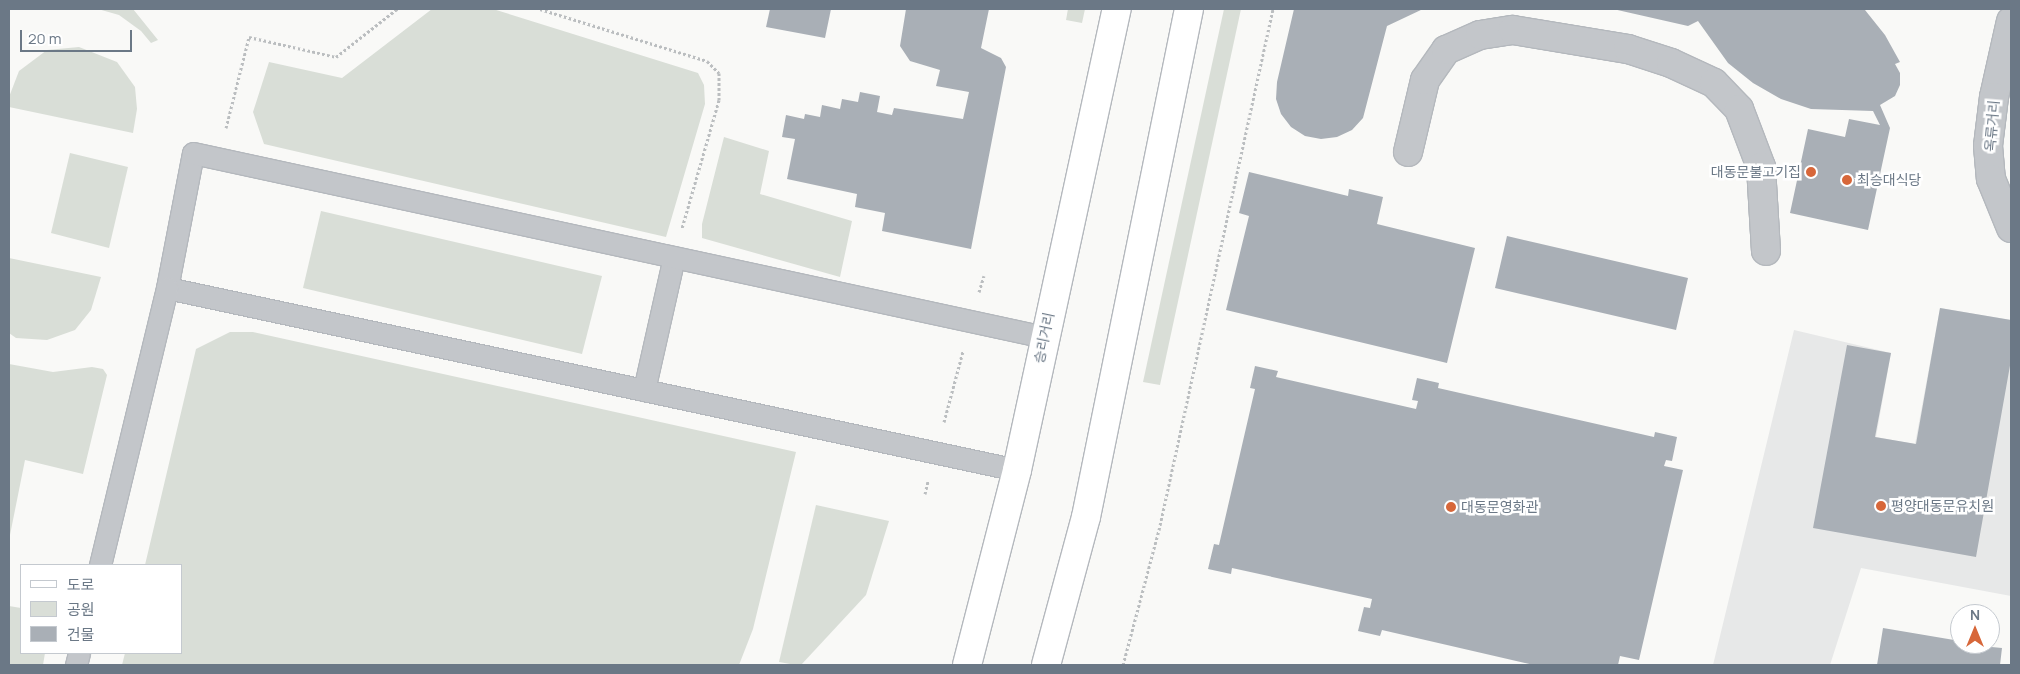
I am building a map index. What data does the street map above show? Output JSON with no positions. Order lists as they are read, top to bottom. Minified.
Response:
{"streets":{"main road":["승리거리"],"street":["옥류거리"]},"places":["대동문불고기집","최승대식당","평양대동문유치원","대동문영화관"],"legend":["도로","공원","건물"],"scale_bar":"20 m","north":"top"}
